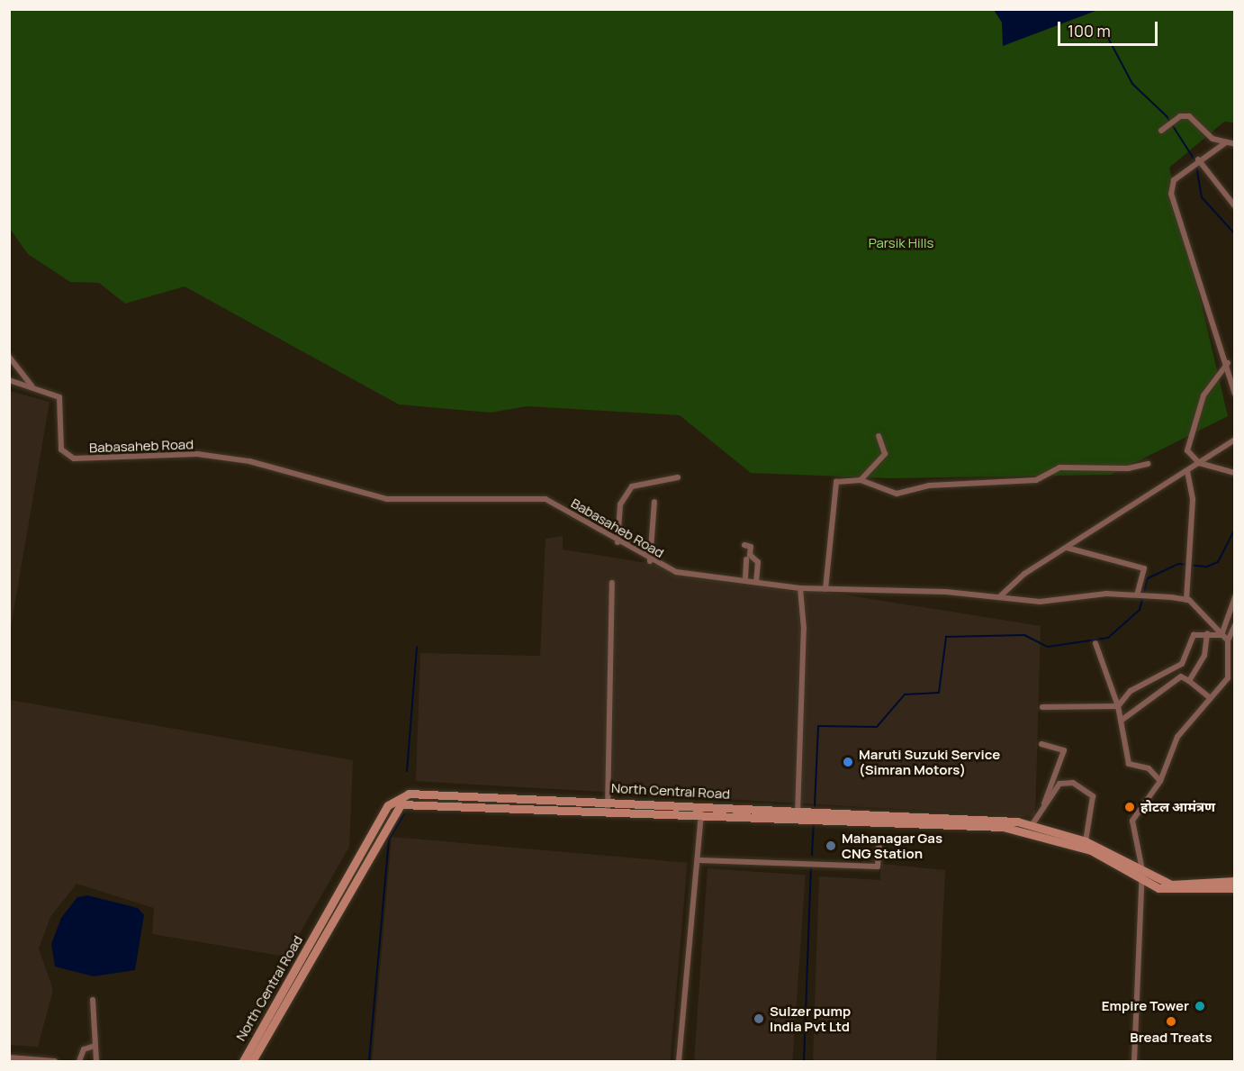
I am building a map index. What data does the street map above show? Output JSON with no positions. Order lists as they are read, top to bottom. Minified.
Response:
{"streets":{"main road":["North Central Road"],"street":["Babasaheb Road"]},"parks":["Parsik Hills"],"places":["Maruti Suzuki Service (Simran Motors)","होटल आमंत्रण","Mahanagar Gas CNG Station","Empire Tower","Sulzer pump India Pvt Ltd","Bread Treats"],"scale_bar":"100 m"}
